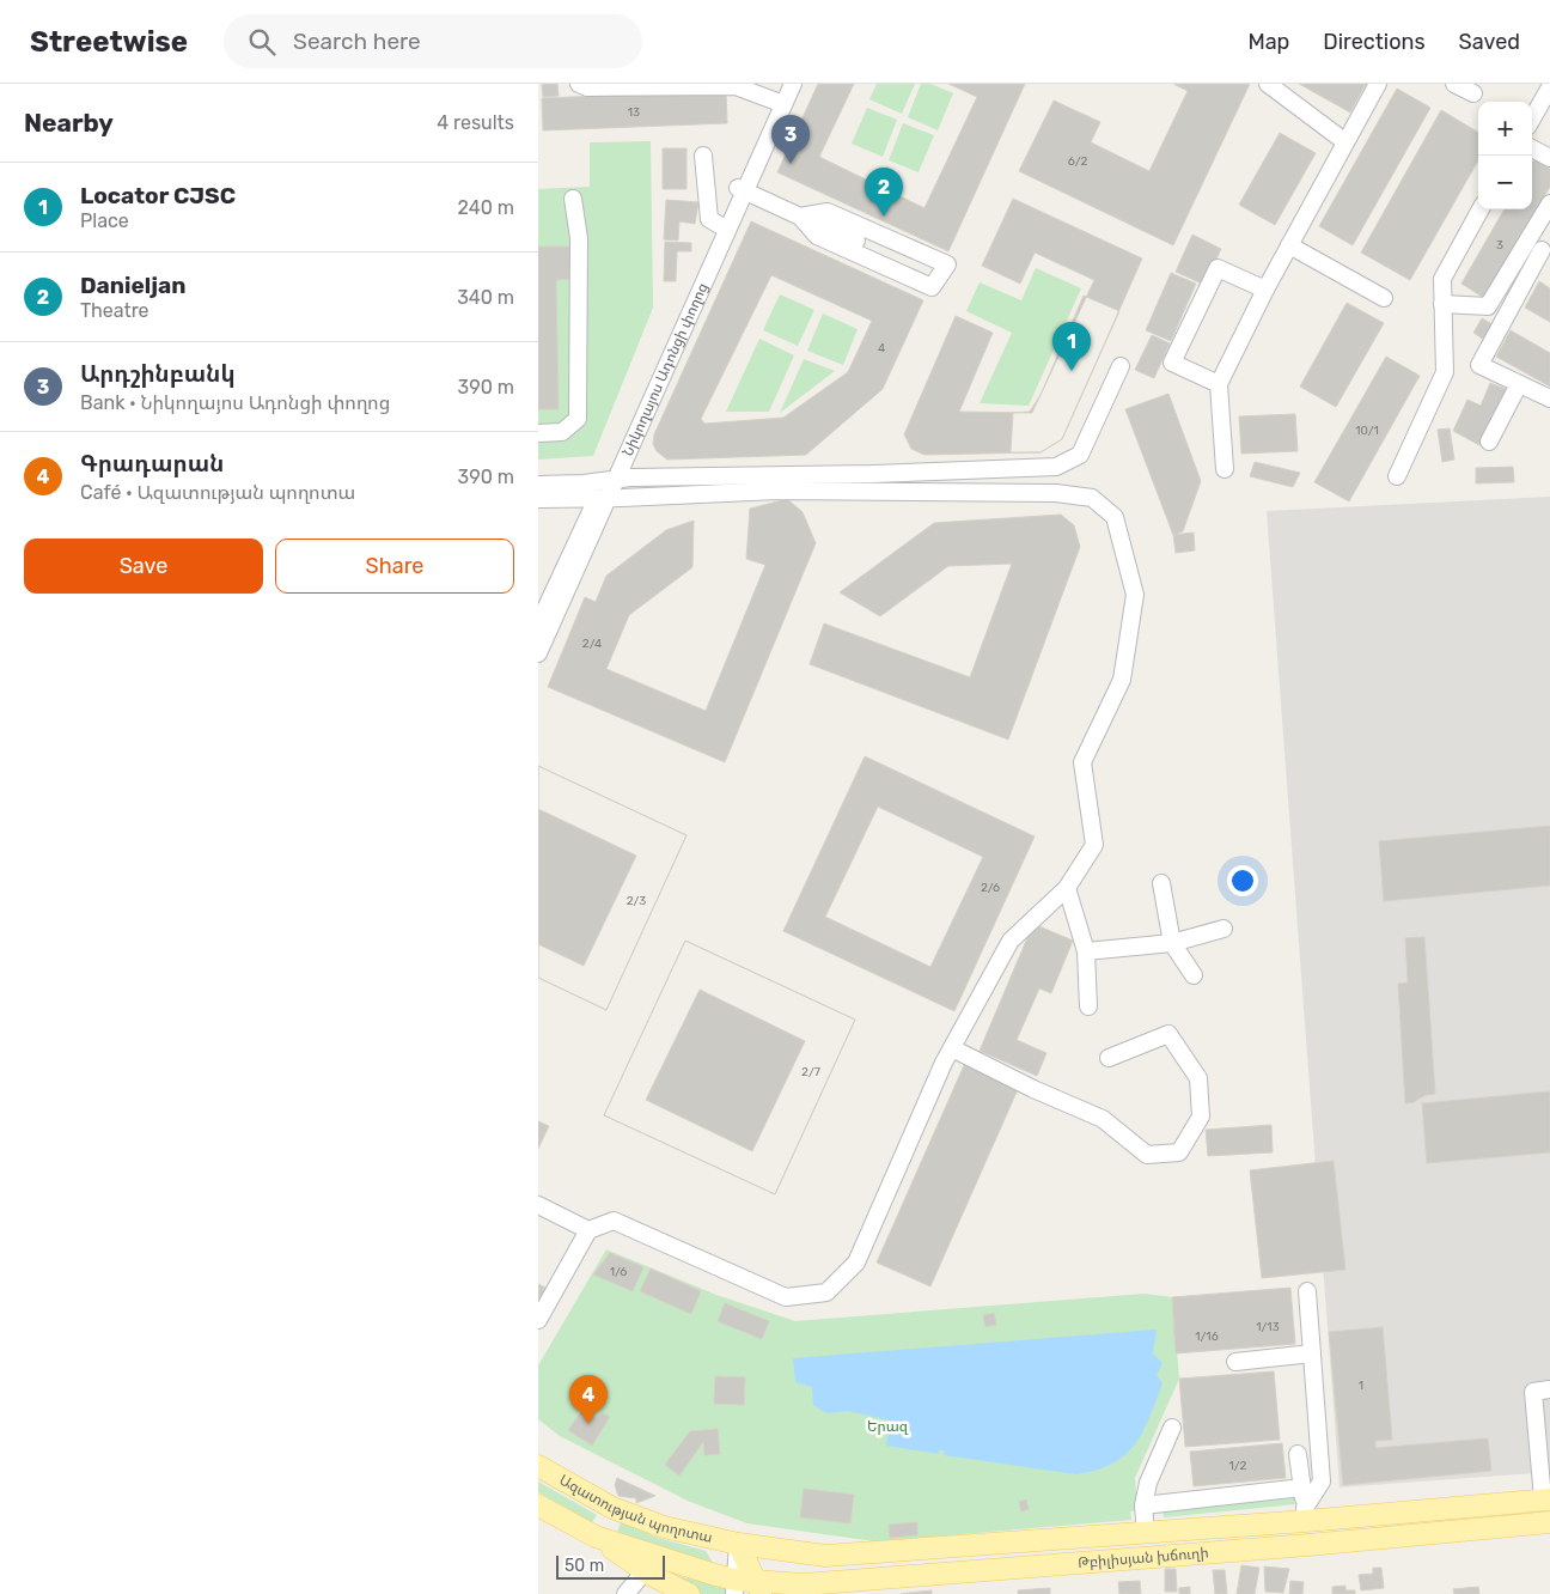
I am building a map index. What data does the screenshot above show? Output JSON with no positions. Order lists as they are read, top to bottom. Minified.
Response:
{"streets":{"main road":["Ազատության պողոտա","Թբիլիսյան խճուղի"],"street":["Նիկողայոս Ադոնցի փողոց"]},"crossings":[["Ազատության պողոտա","Թբիլիսյան խճուղի"]],"parks":["Երազ"],"house_numbers":["13","6/2","3","4","10/1","2/4","2/6","2/3","2/7","1/6","1/13","1/16","1","1/2"],"scale_bar":"50 m","page":{"header":"Streetwise","search":"Search here","nav":["Map","Directions","Saved"],"heading":["Nearby","4 results"],"map_buttons":["+","−"],"pins":["3","2","1","4"],"list":[{"mark":"1","name":"Locator CJSC","note":"Place","value":"240 m"},{"mark":"2","name":"Danieljan","note":"Theatre","value":"340 m"},{"mark":"3","name":"Արդշինբանկ","note":"Bank · Նիկողայոս Ադոնցի փողոց","value":"390 m"},{"mark":"4","name":"Գրադարան","note":"Café · Ազատության պողոտա","value":"390 m"}],"buttons":["Save","Share"],"scale":"50 m"}}
